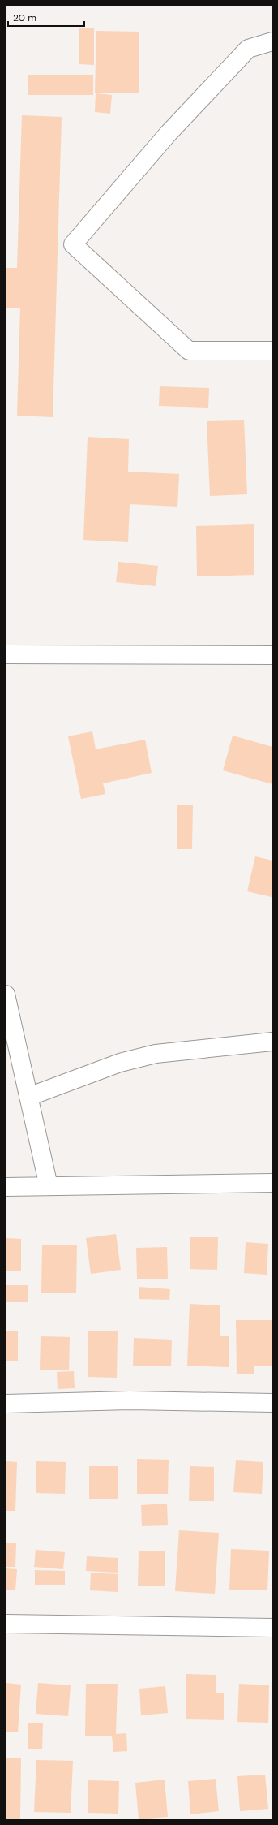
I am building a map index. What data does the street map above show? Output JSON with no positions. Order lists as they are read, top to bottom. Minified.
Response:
{"scale_bar":"20 m"}
